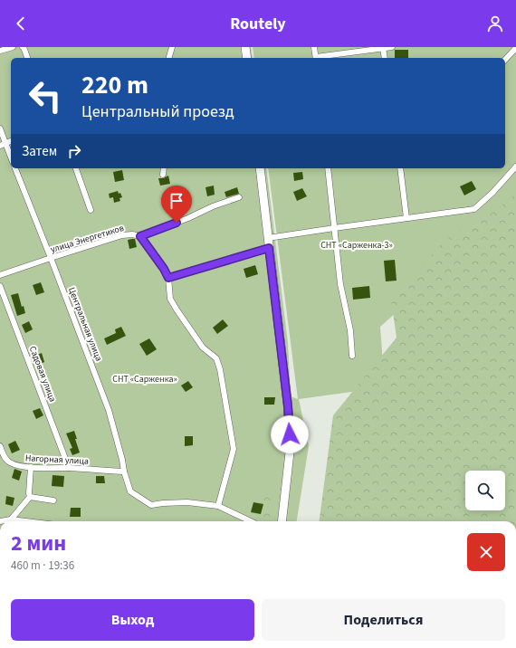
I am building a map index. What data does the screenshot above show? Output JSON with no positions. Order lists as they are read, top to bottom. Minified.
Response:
{"streets":{"street":["улица Энергетиков","Центральная улица","Садовая улица","Нагорная улица"]},"crossings":[["улица Энергетиков","Центральная улица"],["Центральная улица","Нагорная улица"],["Садовая улица","Нагорная улица"]],"parks":["СНТ «Сарженка-3»","СНТ «Сарженка»"],"page":{"header":"Routely","turn":["220 m","Центральный проезд"],"then":"Затем","heading":["2 мин","460 m · 19:36"],"buttons":["Выход","Поделиться"]}}
